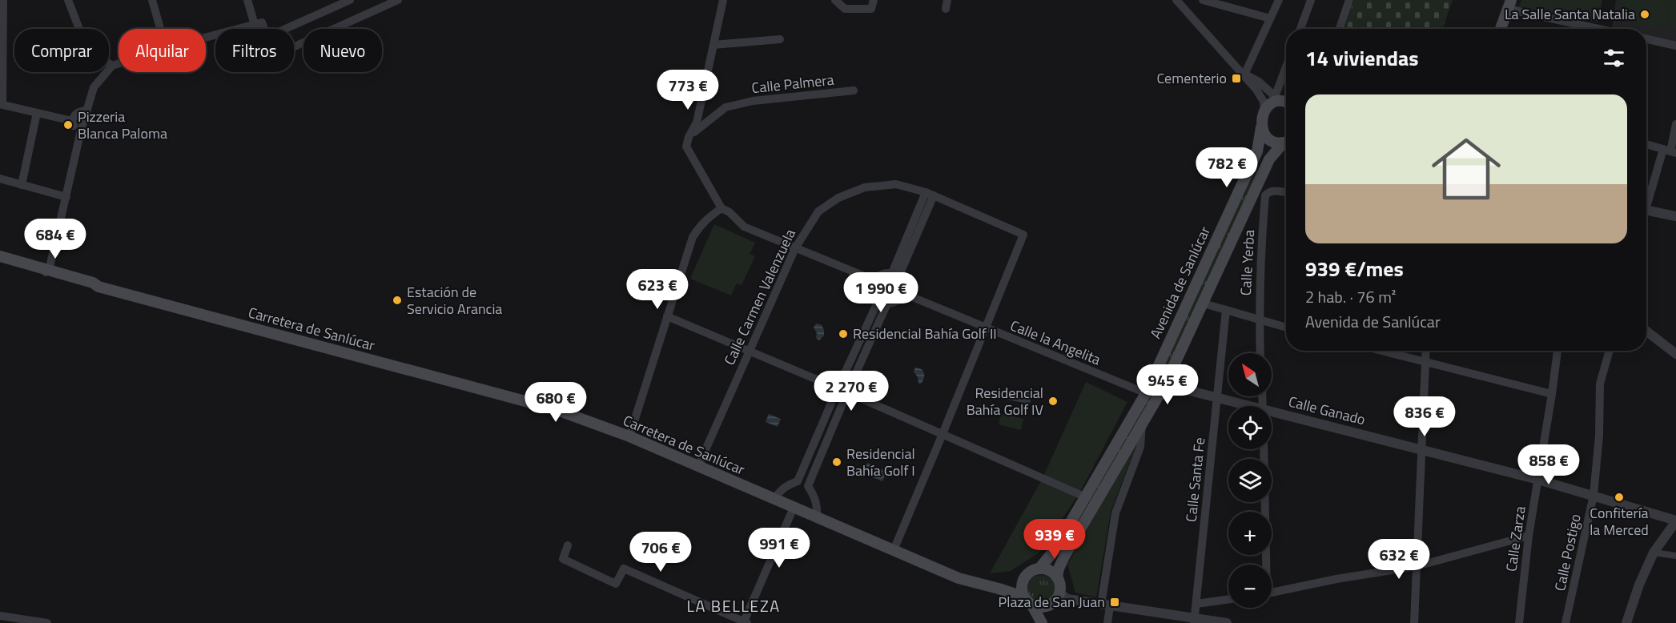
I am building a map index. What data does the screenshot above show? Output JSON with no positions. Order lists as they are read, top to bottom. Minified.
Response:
{"streets":{"main road":["Avenida de Sanlúcar","Carretera de Sanlúcar"],"street":["Calle Palmera","Calle Yerba","Calle Carmen Valenzuela","Calle la Angelita","Calle Ganado","Calle Santa Fe","Calle Zarza","Calle Postigo"]},"crossings":[["Avenida de Sanlúcar","Carretera de Sanlúcar"],["Avenida de Sanlúcar","Calle la Angelita"],["Avenida de Sanlúcar","Calle Ganado"],["Calle Carmen Valenzuela","Carretera de Sanlúcar"],["Calle Carmen Valenzuela","Calle la Angelita"],["Calle Ganado","Calle Santa Fe"],["Calle Ganado","Calle Zarza"],["Calle Ganado","Calle Postigo"]],"districts":["LA BELLEZA"],"places":{"other":["La Salle Santa Natalia","Pizzeria Blanca Paloma","Estación de Servicio Arancia","Residencial Bahía Golf II","Residencial Bahía Golf IV","Residencial Bahía Golf I","Confitería la Merced"],"transit":["Cementerio","Plaza de San Juan"]},"north":"top left","page":{"chip":["Comprar","Alquilar","Filtros","Nuevo"],"heading":"14 viviendas","price":["773 €","782 €","684 €","623 €","1 990 €","945 €","2 270 €","680 €","836 €","858 €","939 €","991 €","706 €","632 €"],"list":[{"name":"939 €/mes","note":"2 hab. · 76 m² · Avenida de Sanlúcar"}],"map_buttons":["+","−"]}}
